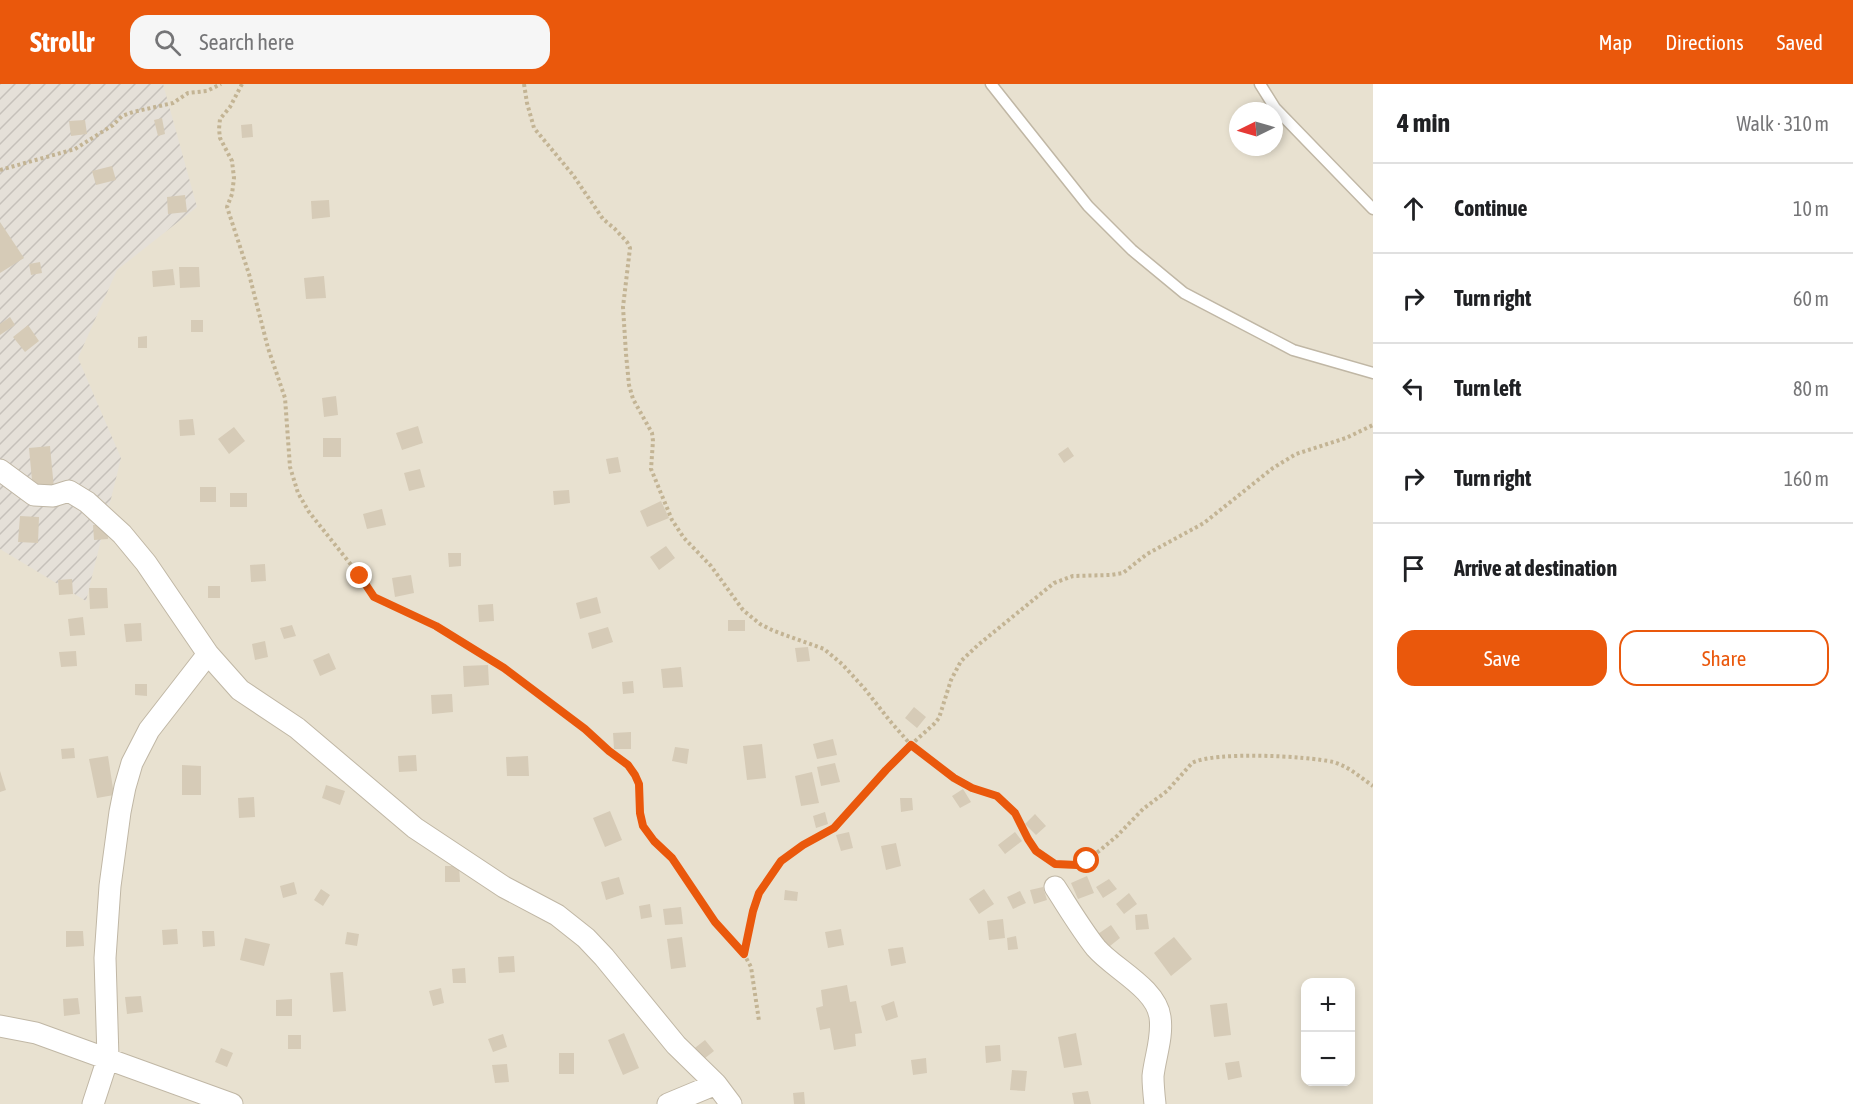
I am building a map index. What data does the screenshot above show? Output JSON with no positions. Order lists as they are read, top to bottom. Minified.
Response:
{"north":"left","page":{"header":"Strollr","search":"Search here","nav":["Map","Directions","Saved"],"heading":["4 min","Walk · 310 m"],"list":[["Continue","10 m"],["Turn right","60 m"],["Turn left","80 m"],["Turn right","160 m"],"Arrive at destination"],"buttons":["Save","Share"],"map_buttons":["+","−"]}}
